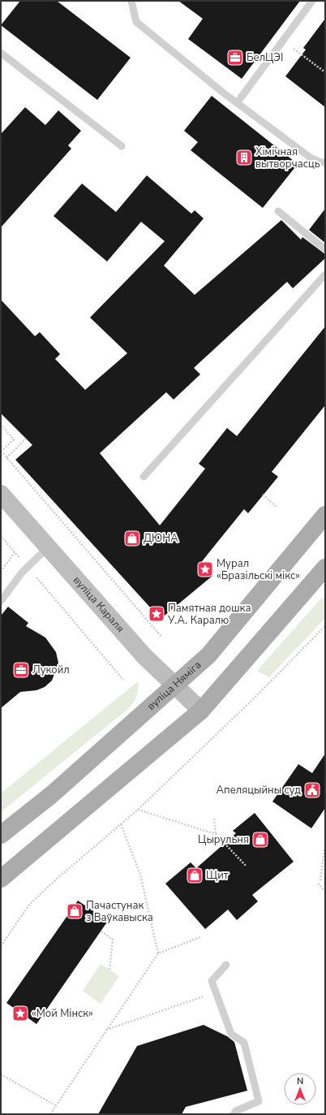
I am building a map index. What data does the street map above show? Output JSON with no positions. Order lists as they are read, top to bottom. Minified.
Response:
{"streets":{"main road":["вуліца Караля","вуліца Няміга"]},"crossings":[["вуліца Караля","вуліца Няміга"]],"places":{"office":["БелЦЭІ","Лукойл"],"building":["Хімічная вытворчасць"],"shop":["ДЮНА","Цырульня","Щит","Пачастунак з Ваўкавыска"],"place":["Мурал «Бразільскі мікс»","Памятная дошка У.А. Каралю","«Мой Мінск»"],"public building":["Апеляцыйны суд"]},"north":"top"}
